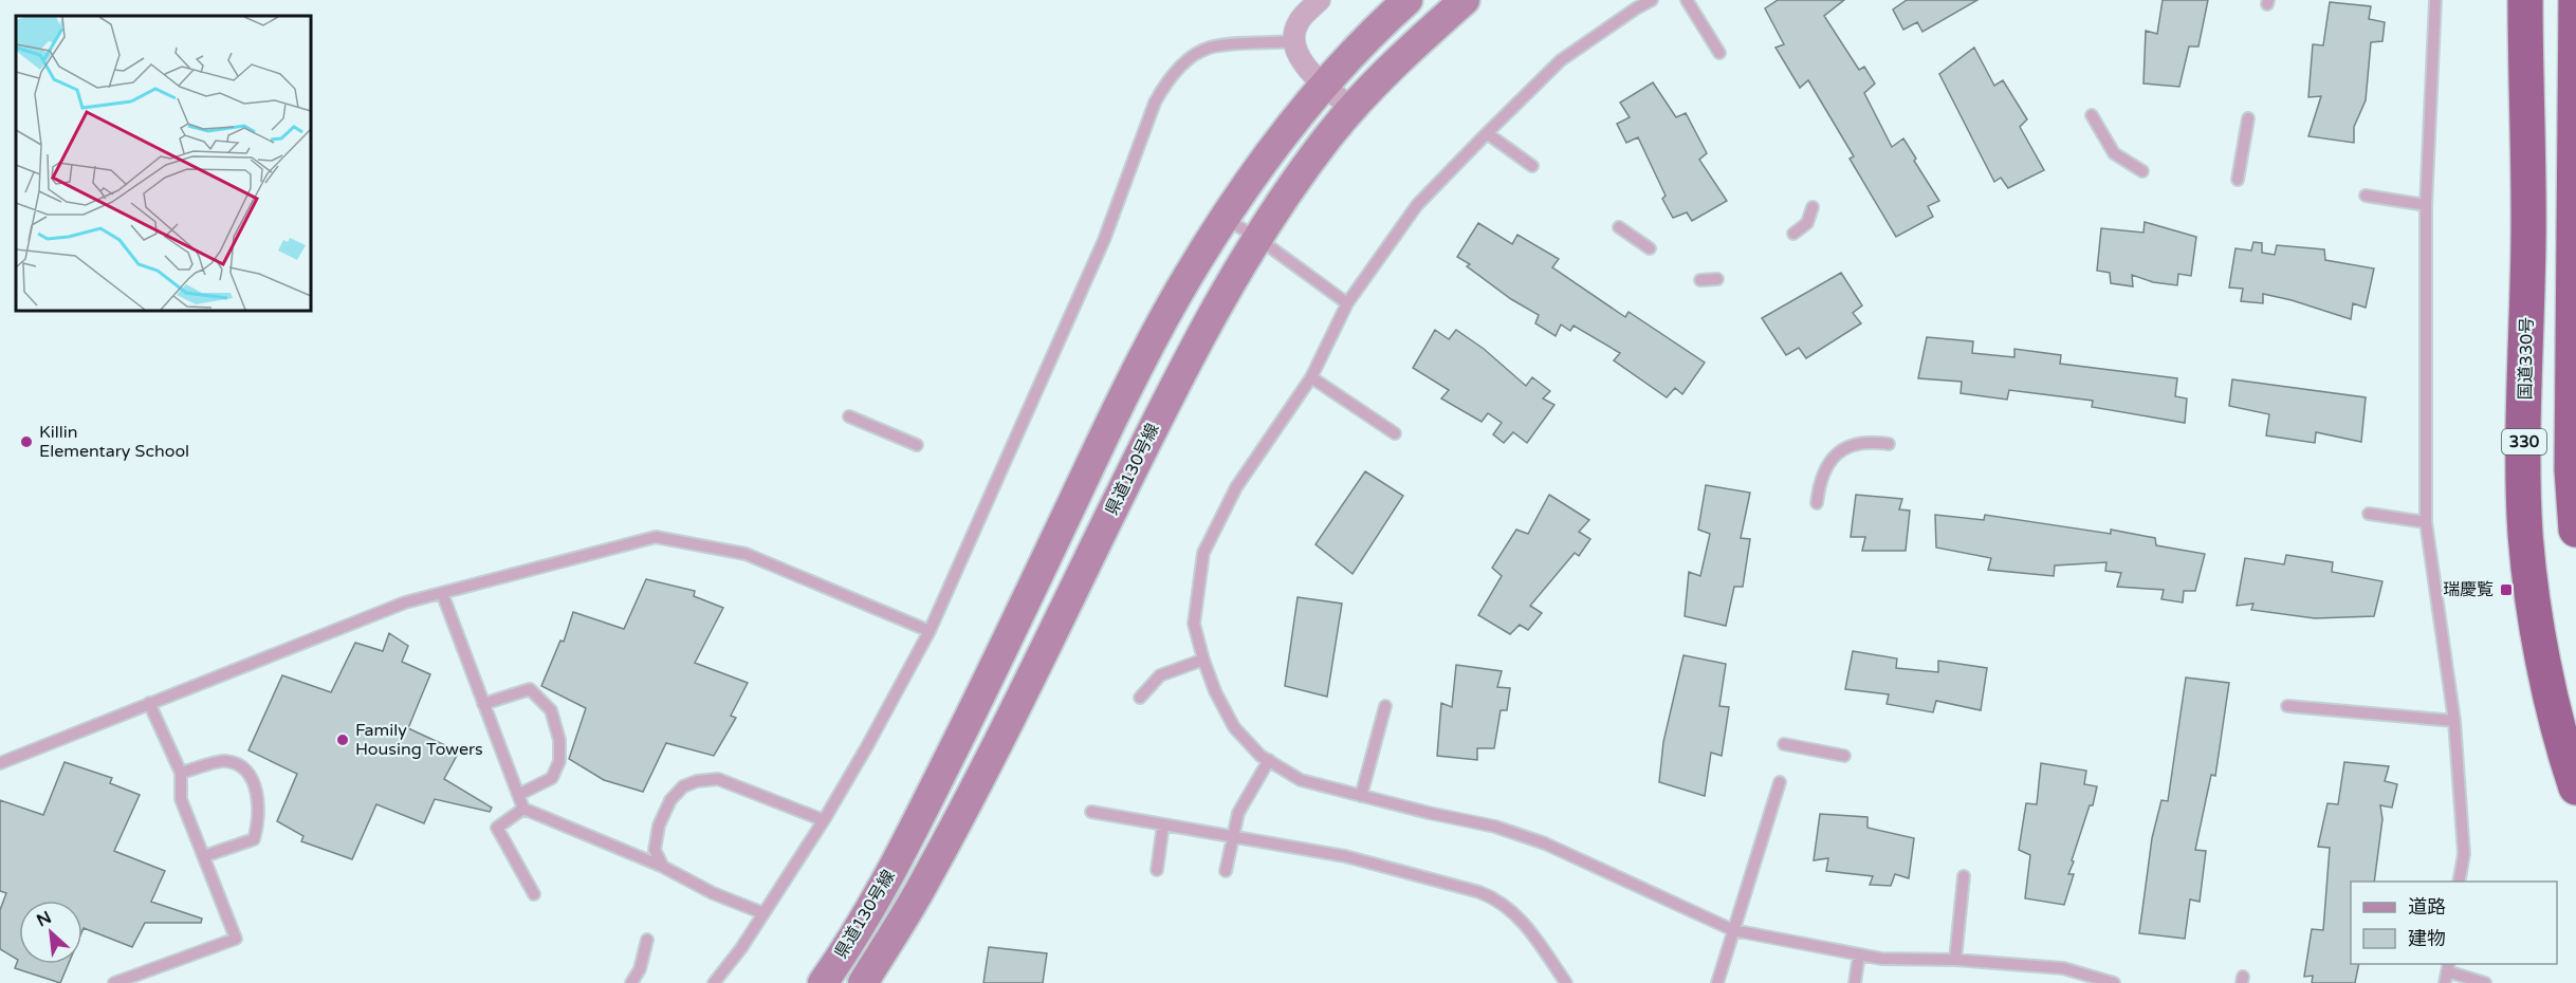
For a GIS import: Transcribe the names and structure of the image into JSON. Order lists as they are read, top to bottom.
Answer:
{
  "streets": {
    "highway": ["国道330号", "330"],
    "main road": ["県道130号線"]
  },
  "places": {
    "other": ["Killin Elementary School", "Family Housing Towers"],
    "transit": ["瑞慶覧"]
  },
  "legend": ["道路", "建物"],
  "north": "top left"
}
